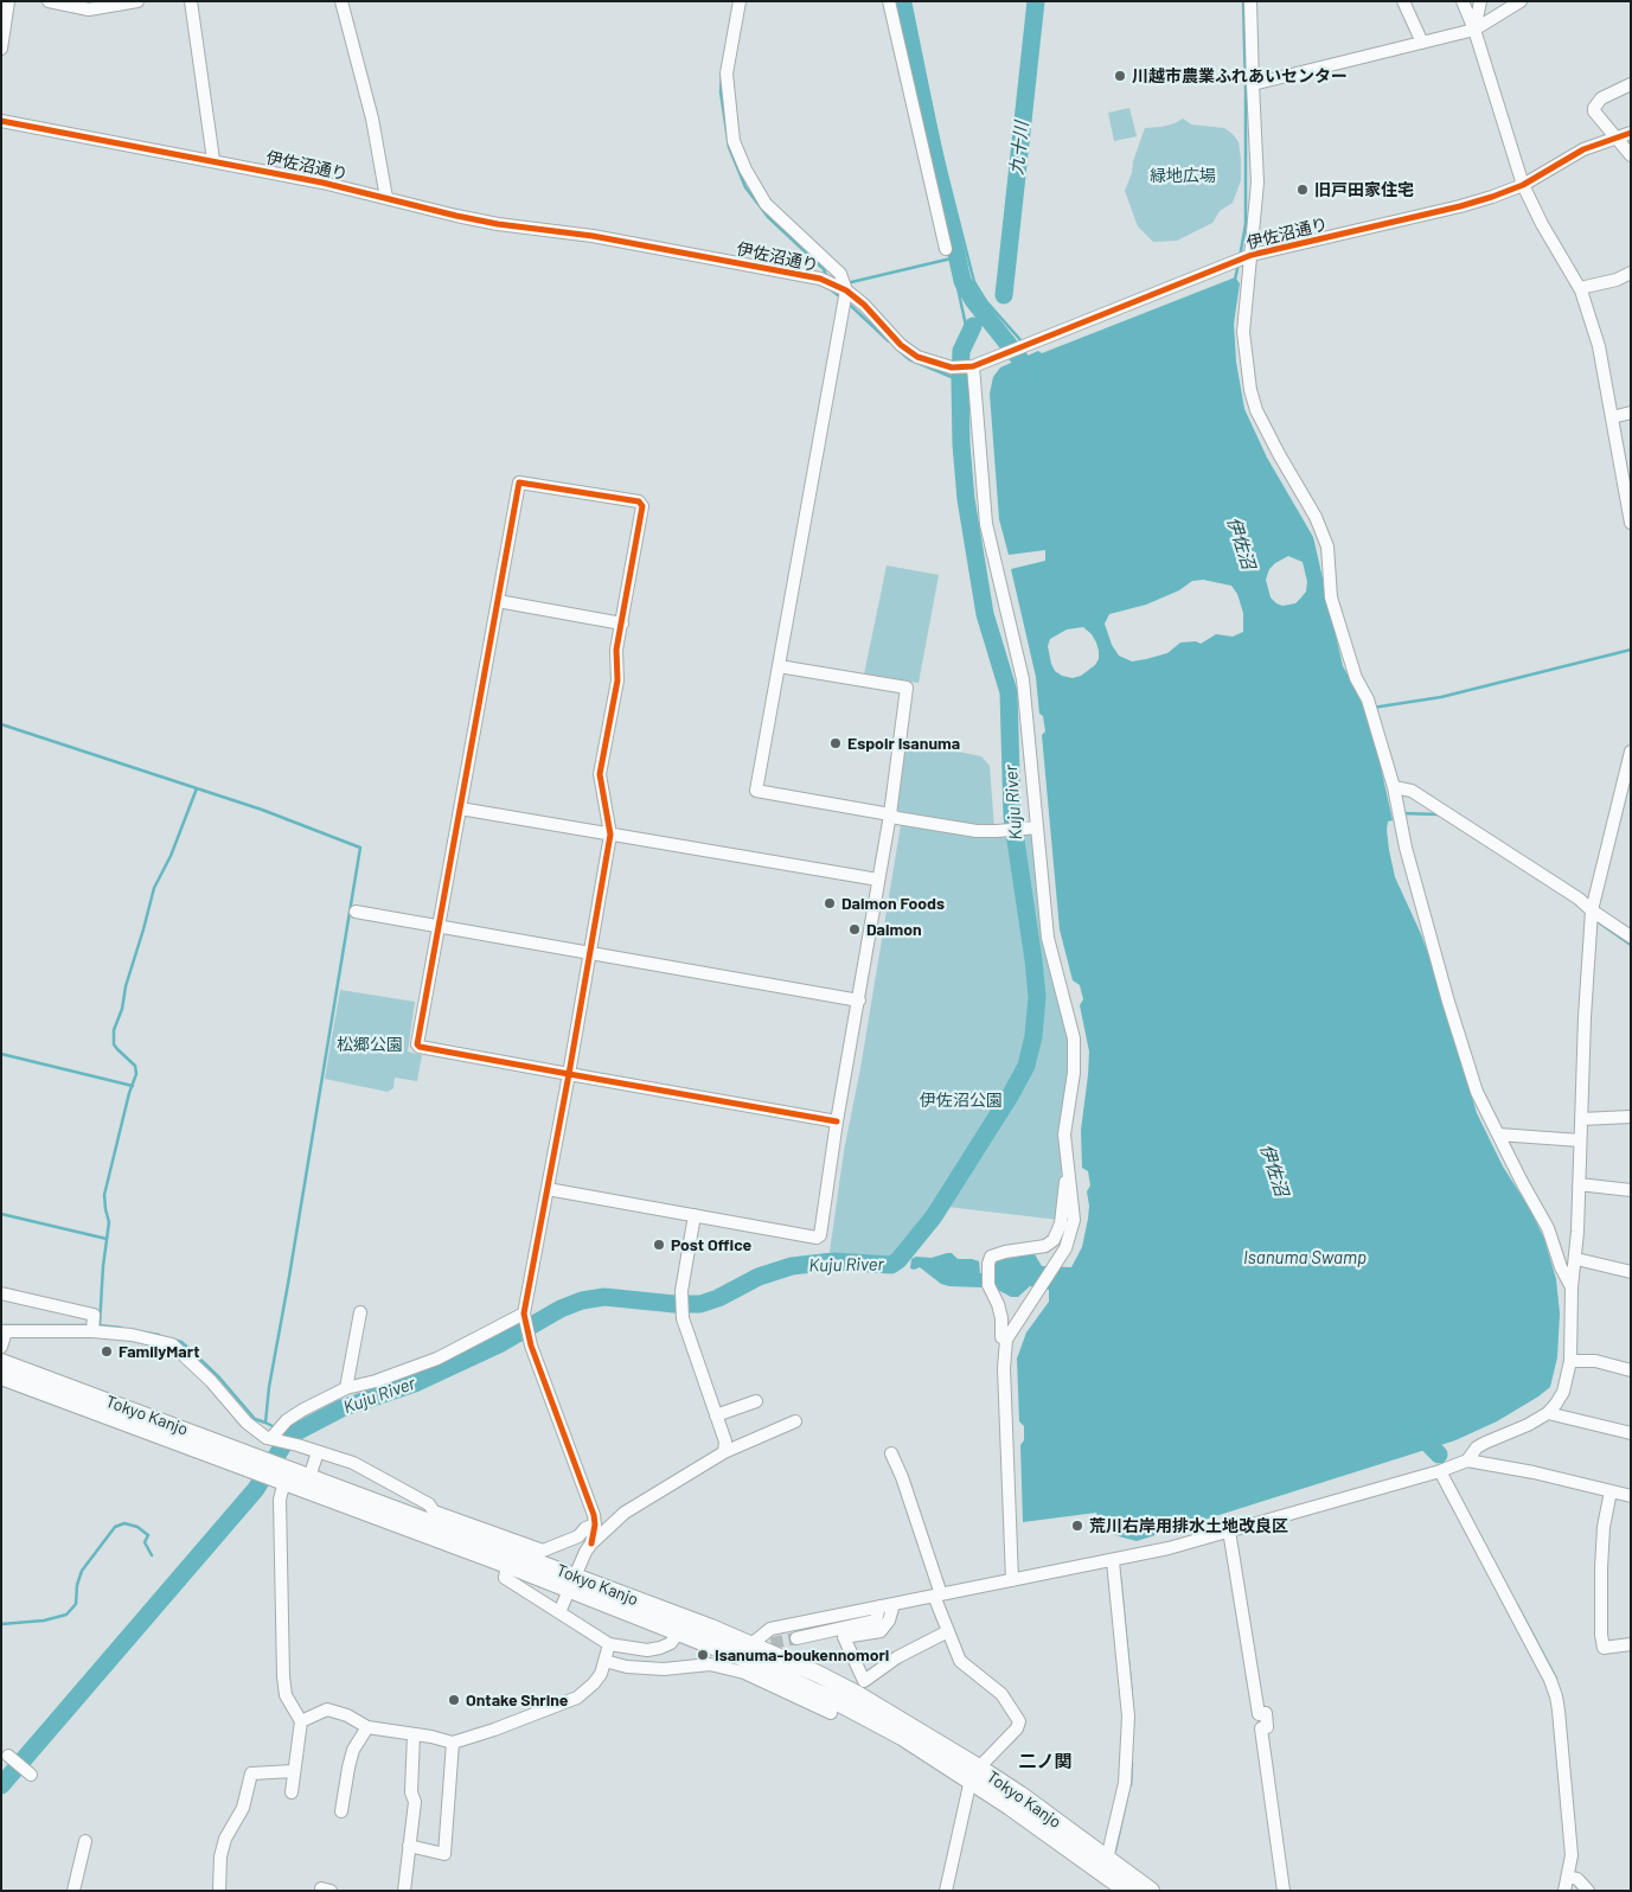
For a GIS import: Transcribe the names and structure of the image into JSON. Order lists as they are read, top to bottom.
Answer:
{
  "streets": {
    "highway": ["Tokyo Kanjo"],
    "street": ["伊佐沼通り"]
  },
  "districts": ["二ノ関"],
  "water": [
    "九十川",
    "伊佐沼",
    "Kuju River",
    "Isanuma Swamp"
  ],
  "parks": ["緑地広場", "松郷公園", "伊佐沼公園"],
  "places": [
    "川越市農業ふれあいセンター",
    "旧戸田家住宅",
    "Espoir Isanuma",
    "Daimon Foods",
    "Daimon",
    "Post Office",
    "FamilyMart",
    "荒川右岸用排水土地改良区",
    "Isanuma-boukennomori",
    "Ontake Shrine"
  ]
}
